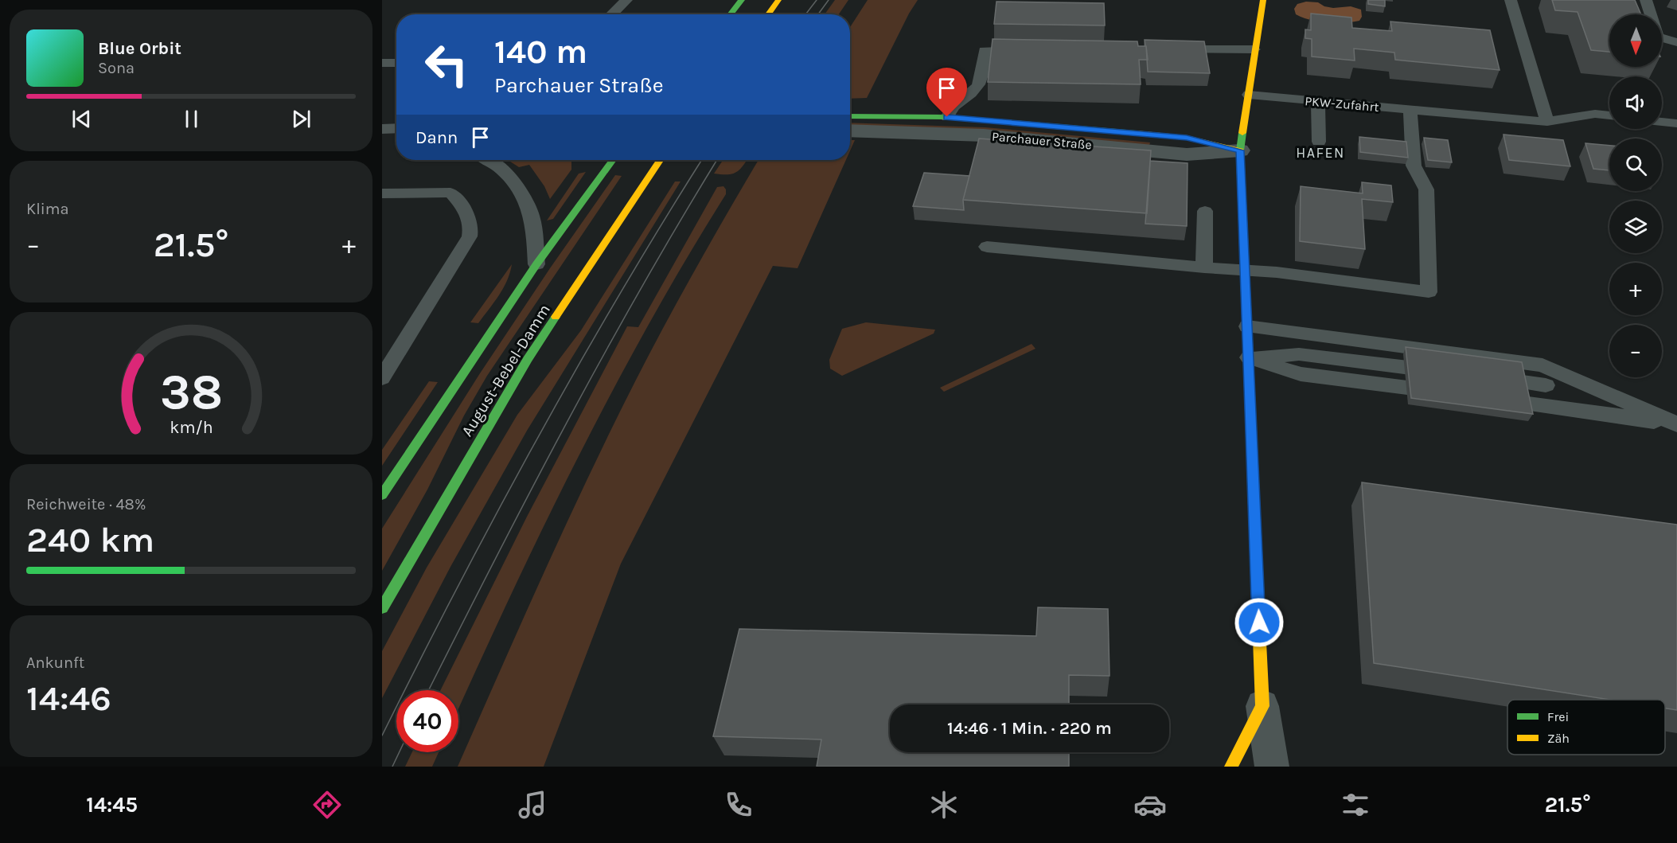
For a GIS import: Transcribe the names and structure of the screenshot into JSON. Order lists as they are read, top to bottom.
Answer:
{
  "streets": {
    "street": ["Parchauer Straße", "August-Bebel-Damm"],
    "lane": ["PKW-Zufahrt"]
  },
  "districts": ["HAFEN"],
  "legend": ["Frei", "Zäh"],
  "north": "bottom",
  "page": {
    "map_buttons": ["+", "−"],
    "turn": ["140 m", "Parchauer Straße"],
    "song": ["Blue Orbit", "Sona"],
    "then": "Dann",
    "tile": [
      "Klima",
      ["Reichweite · 48%", "240 km"],
      ["Ankunft", "14:46"]
    ],
    "heat": ["−", "21.5°", "+"],
    "limit": "40",
    "trip": "14:46 · 1 Min. · 220 m",
    "tabs": ["14:45", "21.5°"],
    "gauge": ["38", "km/h"]
  }
}
